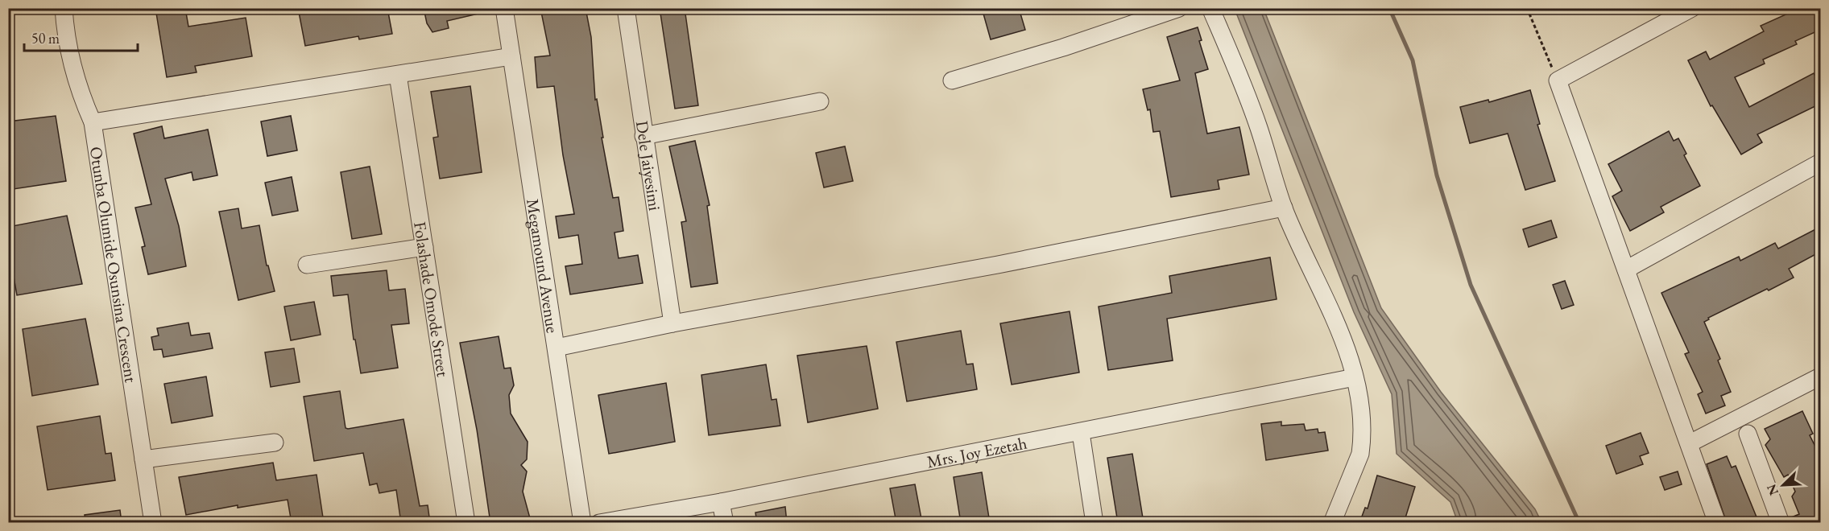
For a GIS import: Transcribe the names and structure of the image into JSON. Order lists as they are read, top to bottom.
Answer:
{
  "streets": {
    "street": [
      "Dele Jaiyesimi",
      "Otunba Olumide Osunsina Crescent",
      "Megamound Avenue",
      "Folashade Omode Street",
      "Mrs. Joy Ezetah"
    ]
  },
  "scale_bar": "50 m",
  "north": "bottom left"
}
